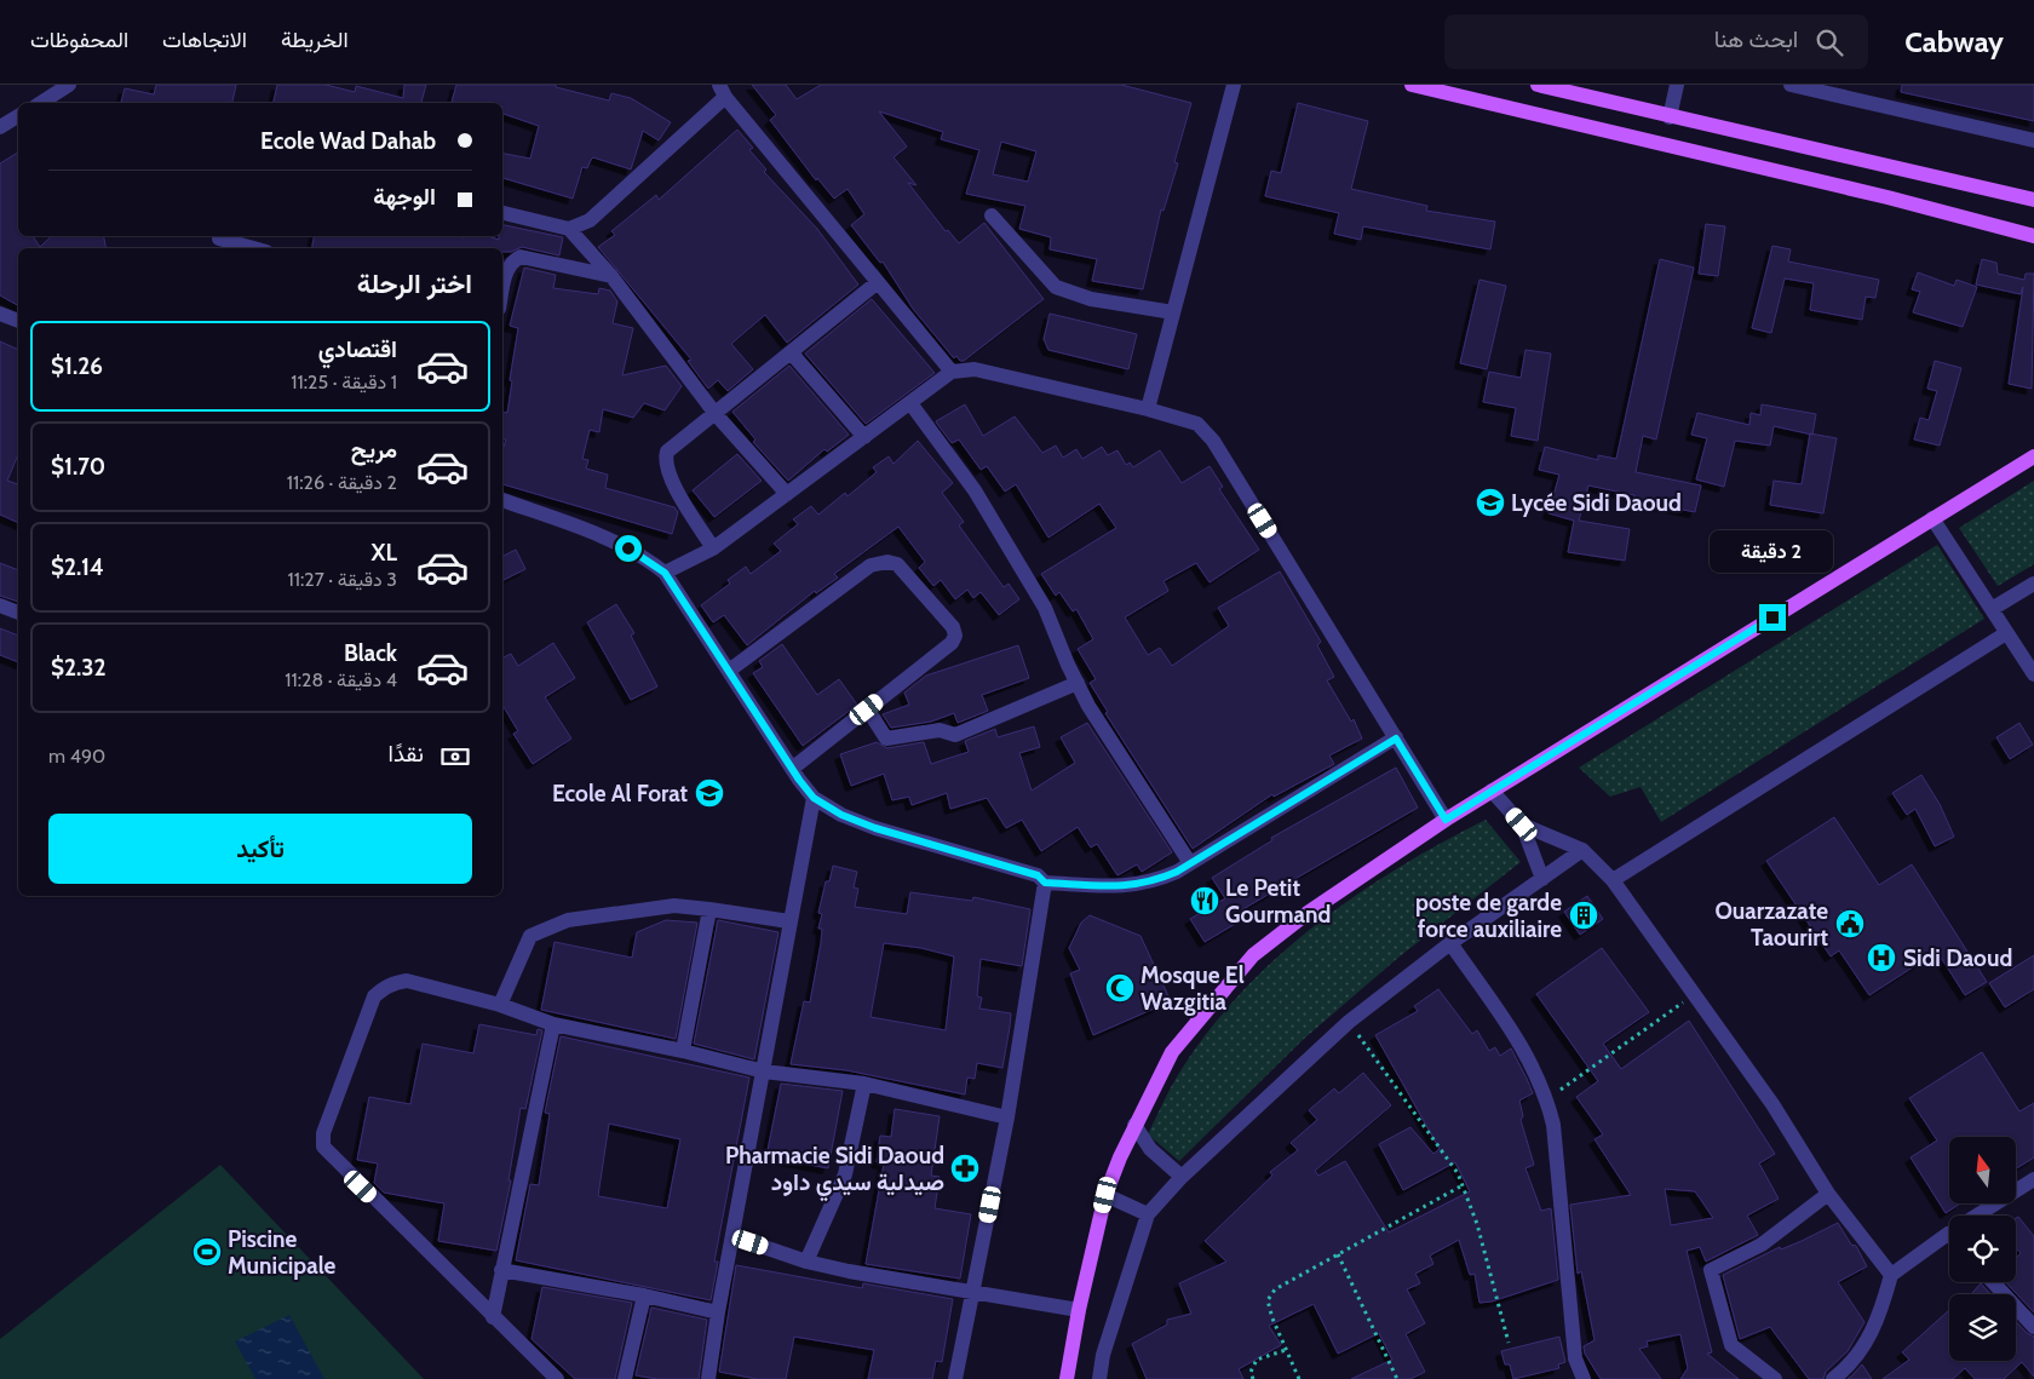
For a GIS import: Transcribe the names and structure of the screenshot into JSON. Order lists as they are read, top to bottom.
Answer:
{
  "places": {
    "school or university": ["Lycée Sidi Daoud", "Ecole Al Forat"],
    "restaurant": ["Le Petit Gourmand"],
    "building": ["poste de garde force auxiliaire"],
    "public building": ["Ouarzazate Taourirt"],
    "hospital": ["Sidi Daoud"],
    "mosque": ["Mosque El Wazgitia"],
    "pharmacy": ["Pharmacie Sidi Daoud صيدلية سيدي داود"],
    "sports": ["Piscine Municipale"]
  },
  "north": "top",
  "page": {
    "header": "Cabway",
    "search": "ابحث هنا",
    "nav": ["الخريطة", "الاتجاهات", "المحفوظات"],
    "banner": ["Ecole Wad Dahab", "الوجهة"],
    "heading": "اختر الرحلة",
    "list": [
      {
        "name": "اقتصادي",
        "note": "1 دقيقة · 11:25",
        "value": "$1.26"
      },
      {
        "name": "مريح",
        "note": "2 دقيقة · 11:26",
        "value": "$1.70"
      },
      {
        "name": "XL",
        "note": "3 دقيقة · 11:27",
        "value": "$2.14"
      },
      {
        "name": "Black",
        "note": "4 دقيقة · 11:28",
        "value": "$2.32"
      }
    ],
    "bubble": "2 دقيقة",
    "pay": ["نقدًا", "490 m"],
    "buttons": "تأكيد"
  }
}
